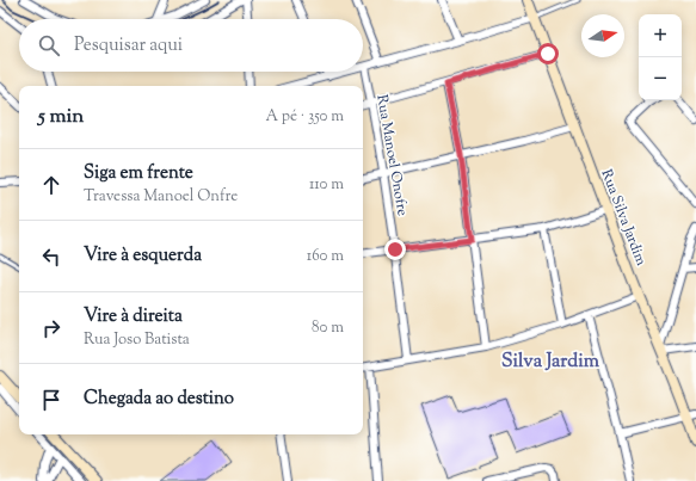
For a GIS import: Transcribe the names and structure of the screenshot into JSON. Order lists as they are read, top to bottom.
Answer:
{
  "streets": {
    "street": ["Rua Manoel Onofre", "Rua Silva Jardim"]
  },
  "districts": ["Silva Jardim"],
  "north": "right",
  "page": {
    "map_buttons": ["+", "−"],
    "search": "Pesquisar aqui",
    "heading": ["5 min", "A pé · 350 m"],
    "list": [
      ["Siga em frente", "Travessa Manoel Onfre", "110 m"],
      ["Vire à esquerda", "160 m"],
      ["Vire à direita", "Rua Joso Batista", "80 m"],
      "Chegada ao destino"
    ]
  }
}
